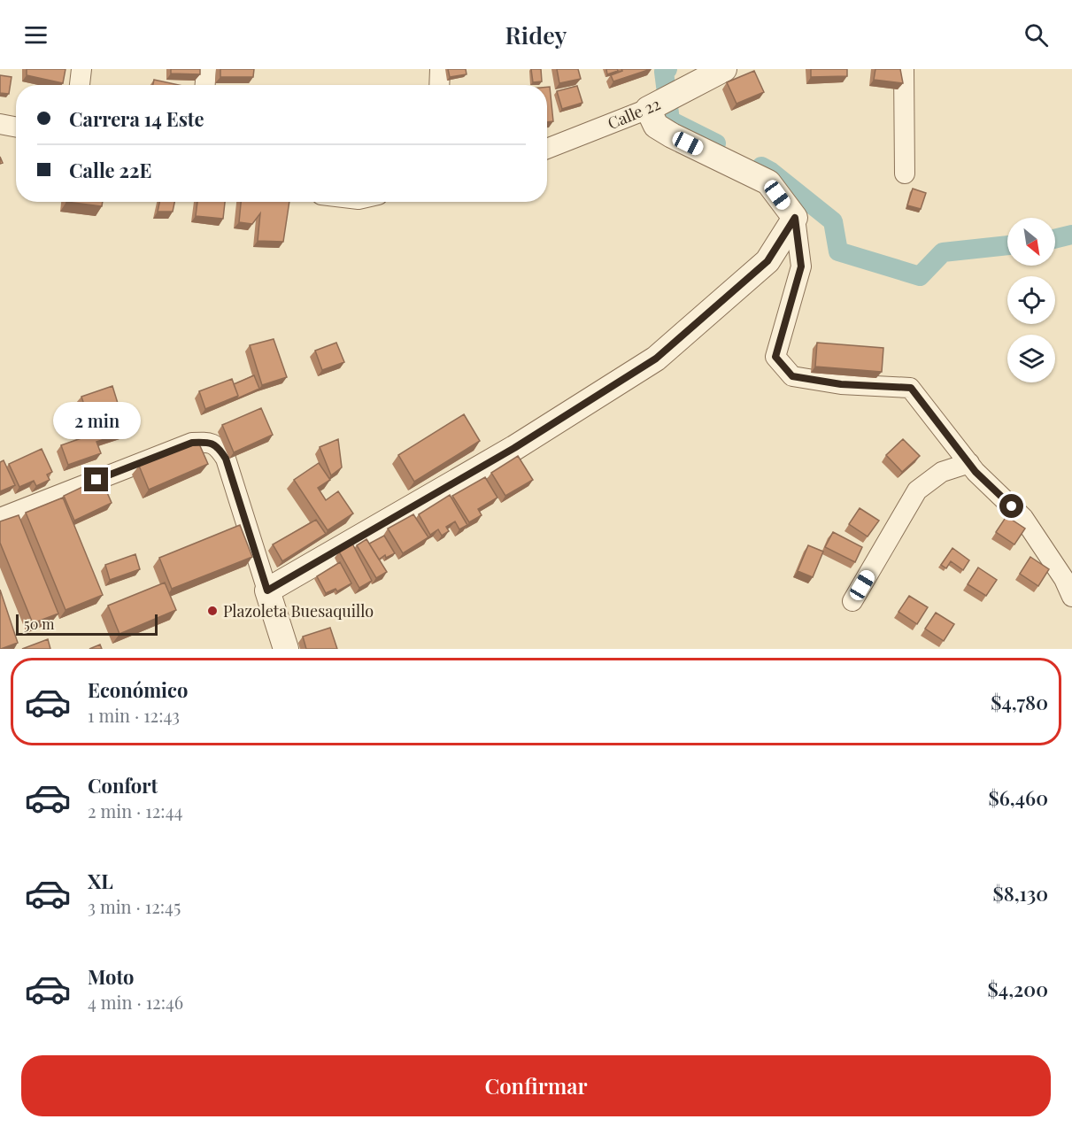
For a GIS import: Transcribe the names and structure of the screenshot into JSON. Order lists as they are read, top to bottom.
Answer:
{
  "streets": {
    "street": ["Calle 22"]
  },
  "places": ["Plazoleta Buesaquillo"],
  "scale_bar": "50 m",
  "north": "bottom right",
  "page": {
    "header": "Ridey",
    "banner": ["Carrera 14 Este", "Calle 22E"],
    "bubble": "2 min",
    "scale": "50 m",
    "list": [
      {
        "name": "Económico",
        "note": "1 min · 12:43",
        "value": "$4,780"
      },
      {
        "name": "Confort",
        "note": "2 min · 12:44",
        "value": "$6,460"
      },
      {
        "name": "XL",
        "note": "3 min · 12:45",
        "value": "$8,130"
      },
      {
        "name": "Moto",
        "note": "4 min · 12:46",
        "value": "$4,200"
      }
    ],
    "buttons": "Confirmar"
  }
}
